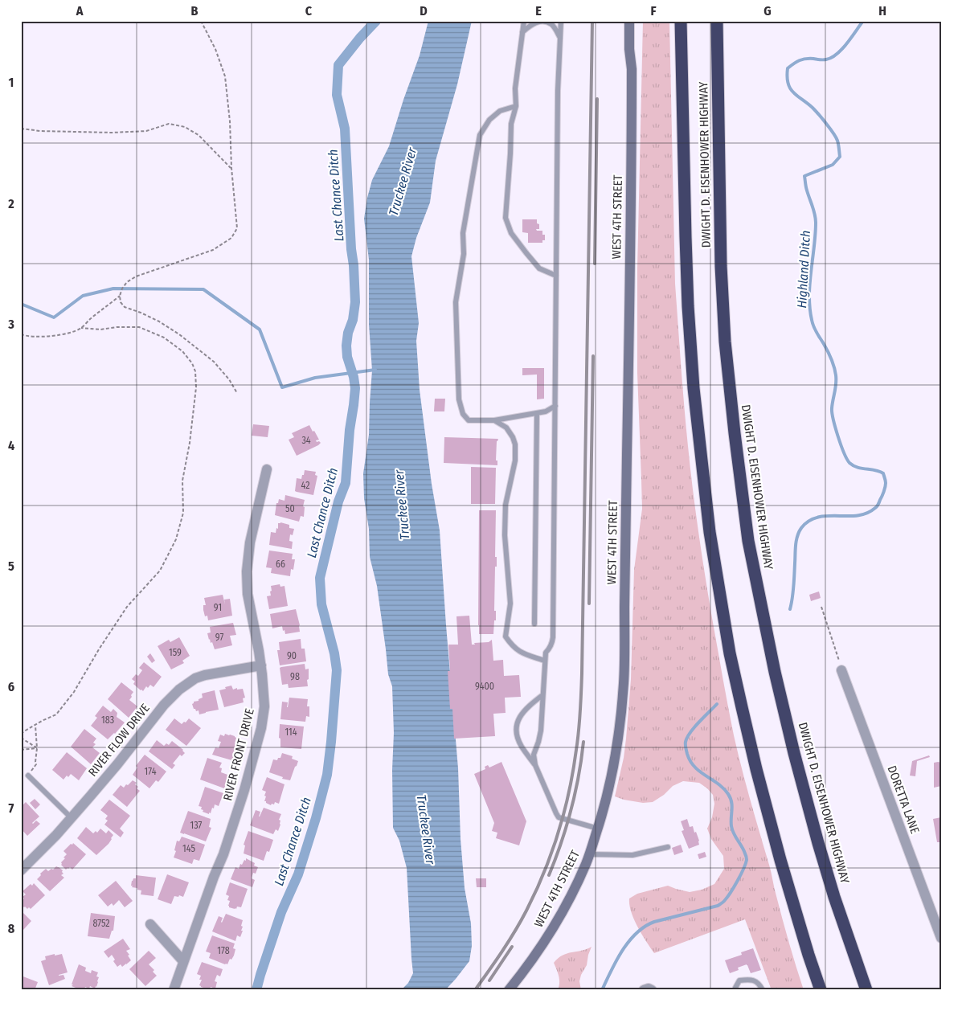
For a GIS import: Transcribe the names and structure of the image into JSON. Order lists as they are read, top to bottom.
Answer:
{
  "streets": {
    "highway": ["DWIGHT D. EISENHOWER HIGHWAY"],
    "main road": ["WEST 4TH STREET"],
    "street": ["RIVER FLOW DRIVE", "RIVER FRONT DRIVE", "DORETTA LANE"]
  },
  "crossings": [
    ["RIVER FLOW DRIVE", "RIVER FRONT DRIVE"]
  ],
  "water": ["Truckee River", "Last Chance Ditch", "Highland Ditch"],
  "house_numbers": [
    "34",
    "42",
    "50",
    "66",
    "91",
    "97",
    "159",
    "90",
    "98",
    "9400",
    "183",
    "114",
    "174",
    "137",
    "145",
    "8752",
    "178"
  ],
  "grid": {
    "columns": [
      "A",
      "B",
      "C",
      "D",
      "E",
      "F",
      "G",
      "H"
    ],
    "rows": [
      "1",
      "2",
      "3",
      "4",
      "5",
      "6",
      "7",
      "8"
    ]
  }
}
